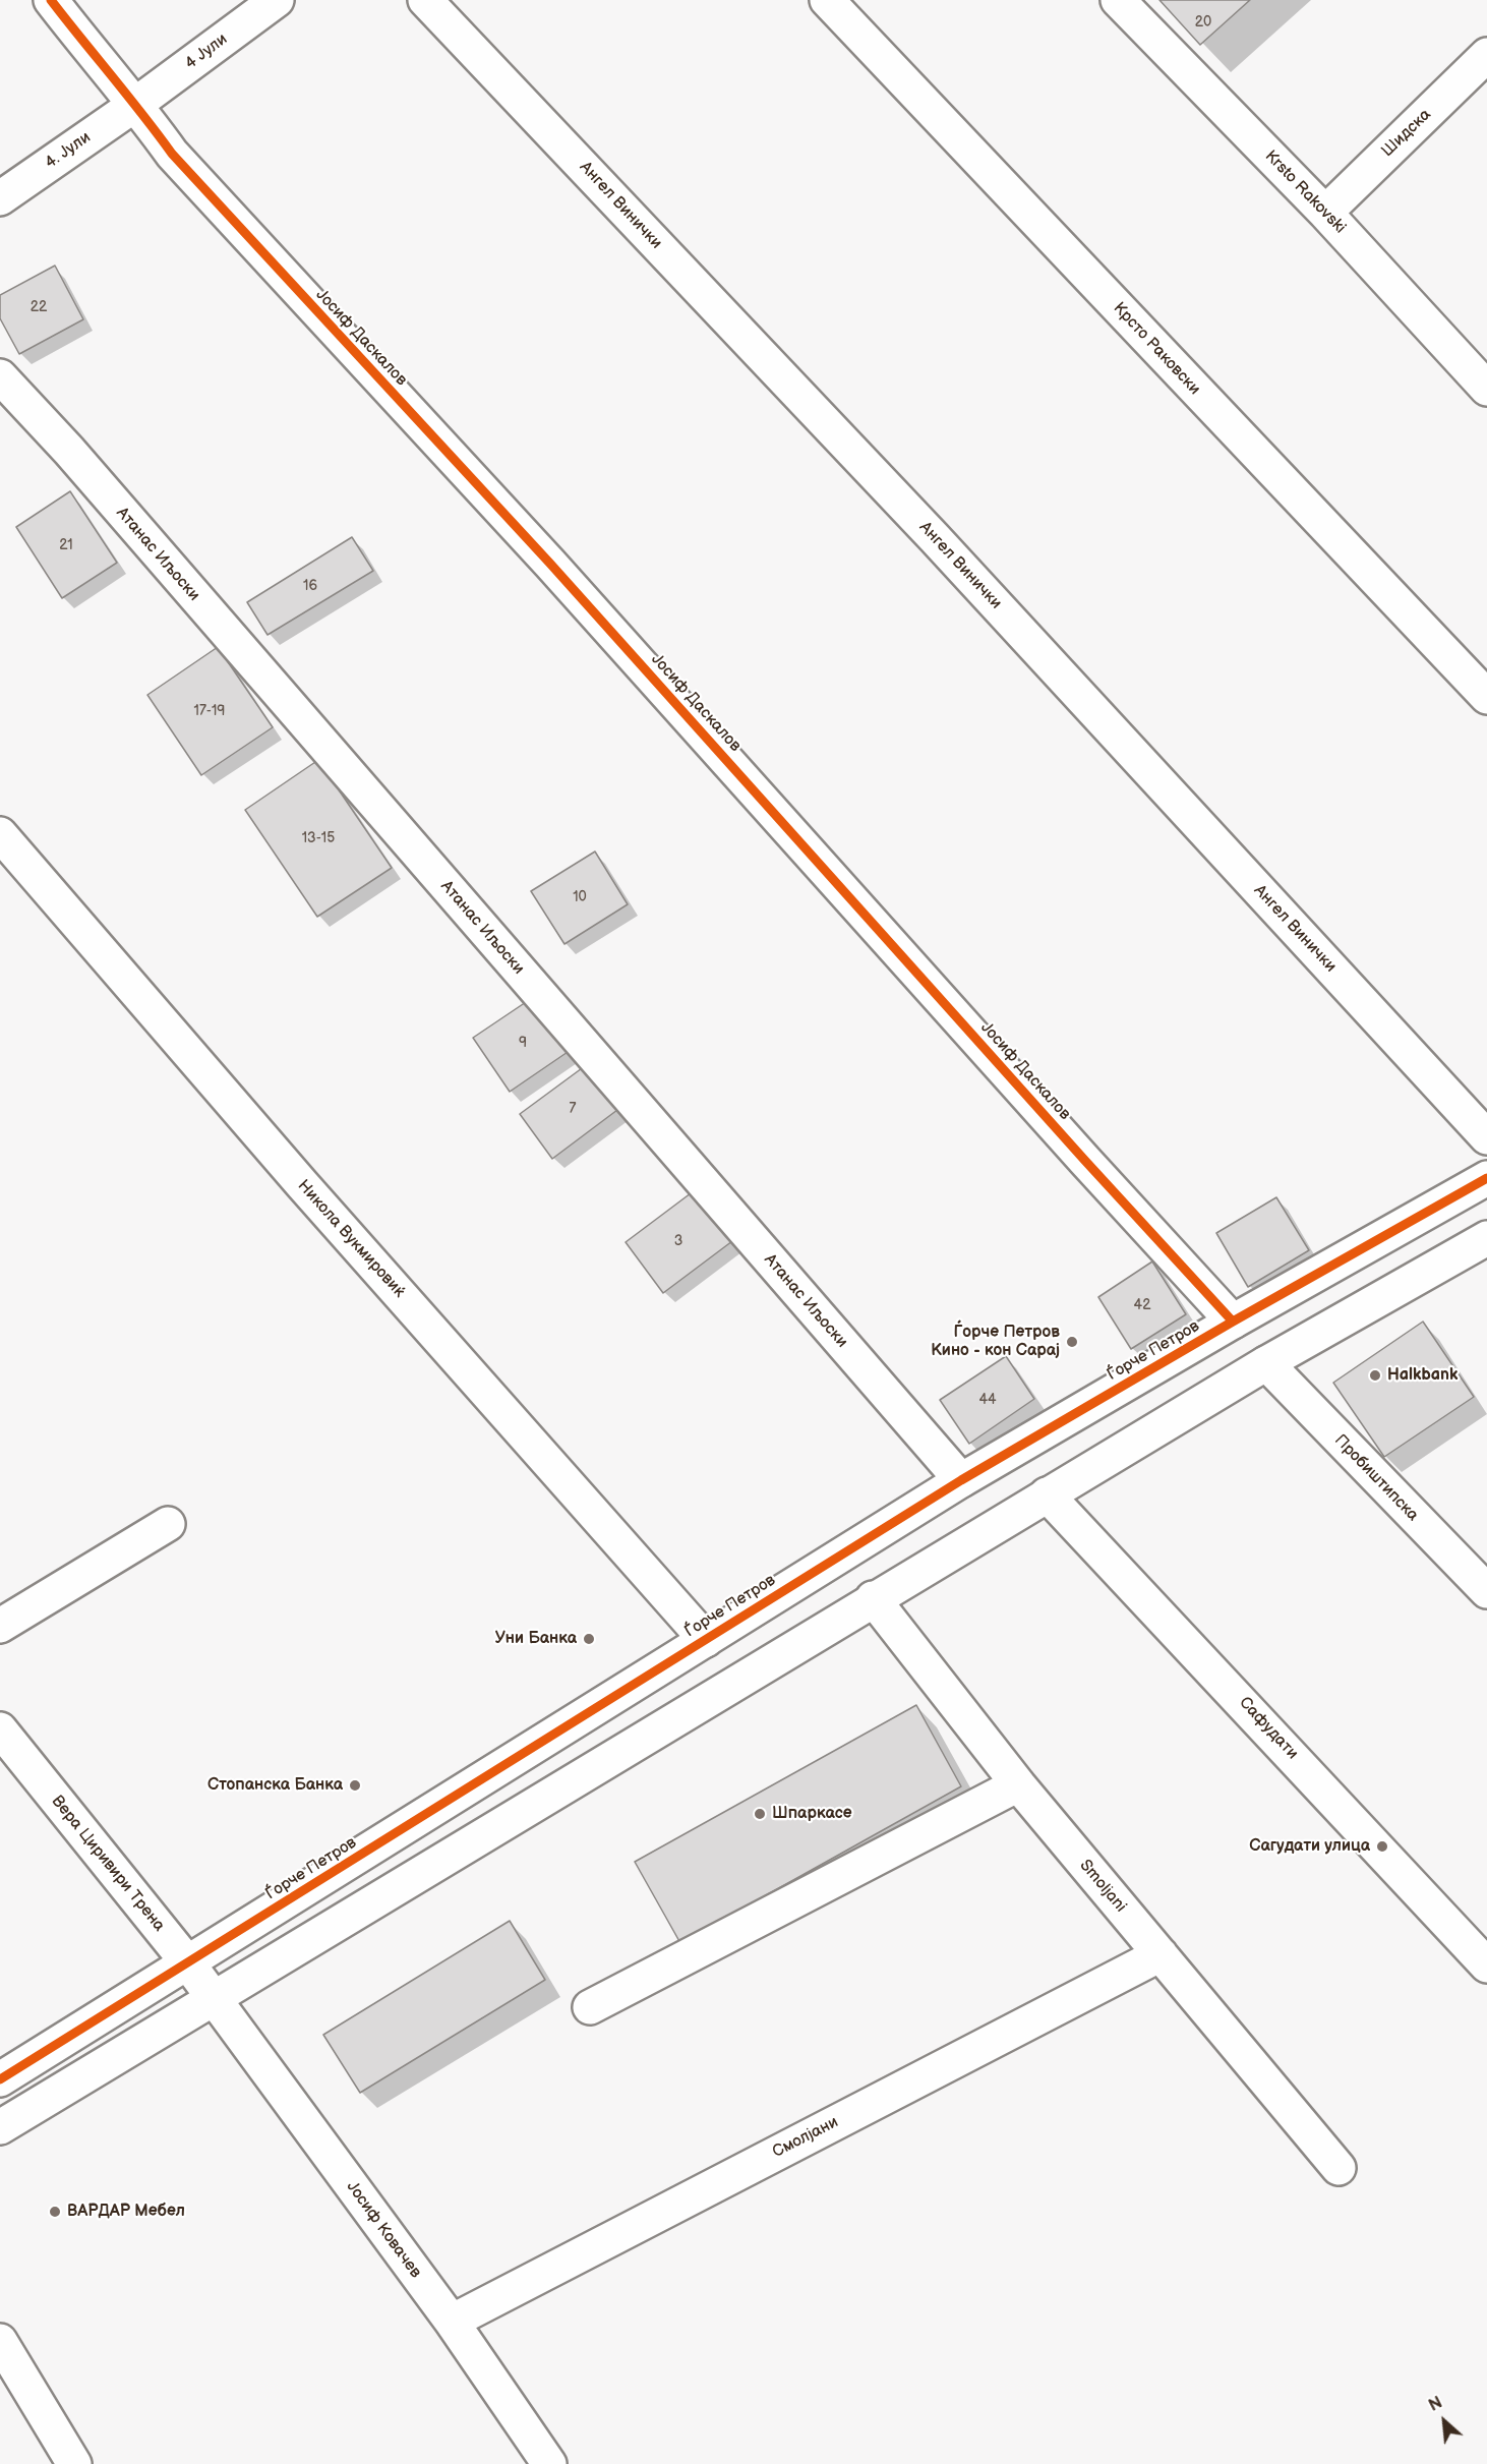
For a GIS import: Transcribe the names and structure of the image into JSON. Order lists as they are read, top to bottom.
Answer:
{
  "streets": {
    "street": [
      "4 Јули",
      "Шидска",
      "4. Јули",
      "Krsto Rakovski",
      "Ангел Винички",
      "Јосиф Даскалов",
      "Крсто Раковски",
      "Aтанас Иљоски",
      "Никола Вукмировиќ",
      "Ѓорче Петров",
      "Пробиштипска",
      "Сафудати",
      "Вера Циривири Трена",
      "Smoljani",
      "Смолјани",
      "Јосиф Ковачев"
    ]
  },
  "crossings": [
    ["4 Јули", "4. Јули"],
    ["4 Јули", "Јосиф Даскалов"],
    ["Шидска", "Krsto Rakovski"],
    ["4. Јули", "Јосиф Даскалов"],
    ["Јосиф Даскалов", "Ѓорче Петров"],
    ["Aтанас Иљоски", "Ѓорче Петров"],
    ["Никола Вукмировиќ", "Ѓорче Петров"],
    ["Ѓорче Петров", "Вера Циривири Трена"],
    ["Вера Циривири Трена", "Јосиф Ковачев"],
    ["Smoljani", "Смолјани"],
    ["Смолјани", "Јосиф Ковачев"]
  ],
  "places": [
    "Ѓорче Петров Кино - кон Сарај",
    "Halkbank",
    "Уни Банка",
    "Стопанска Банка",
    "Шпаркасе",
    "Сагудати улица",
    "ВАРДАР Мебел"
  ],
  "house_numbers": [
    "20",
    "22",
    "21",
    "16",
    "17-19",
    "13-15",
    "10",
    "9",
    "7",
    "3",
    "42",
    "44"
  ],
  "north": "top left"
}
